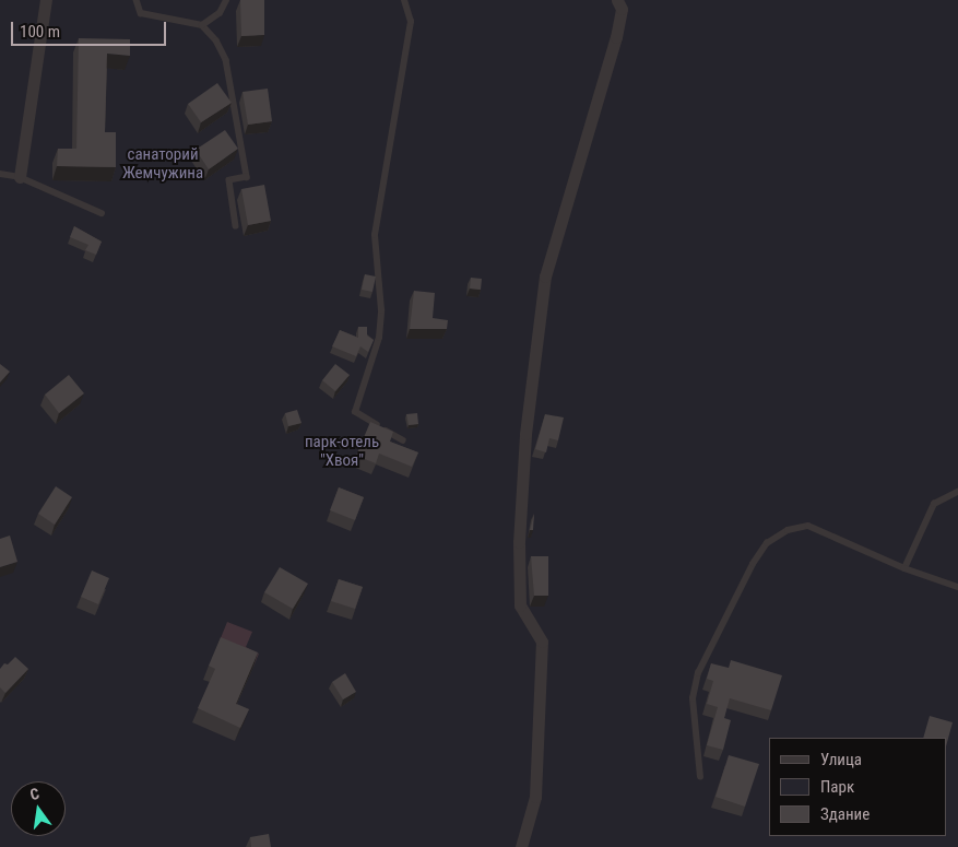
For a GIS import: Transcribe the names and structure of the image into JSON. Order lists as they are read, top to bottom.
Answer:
{
  "parks": ["санаторий Жемчужина", "парк-отель \"Хвоя\""],
  "legend": ["Улица", "Парк", "Здание"],
  "scale_bar": "100 m",
  "north": "top"
}
